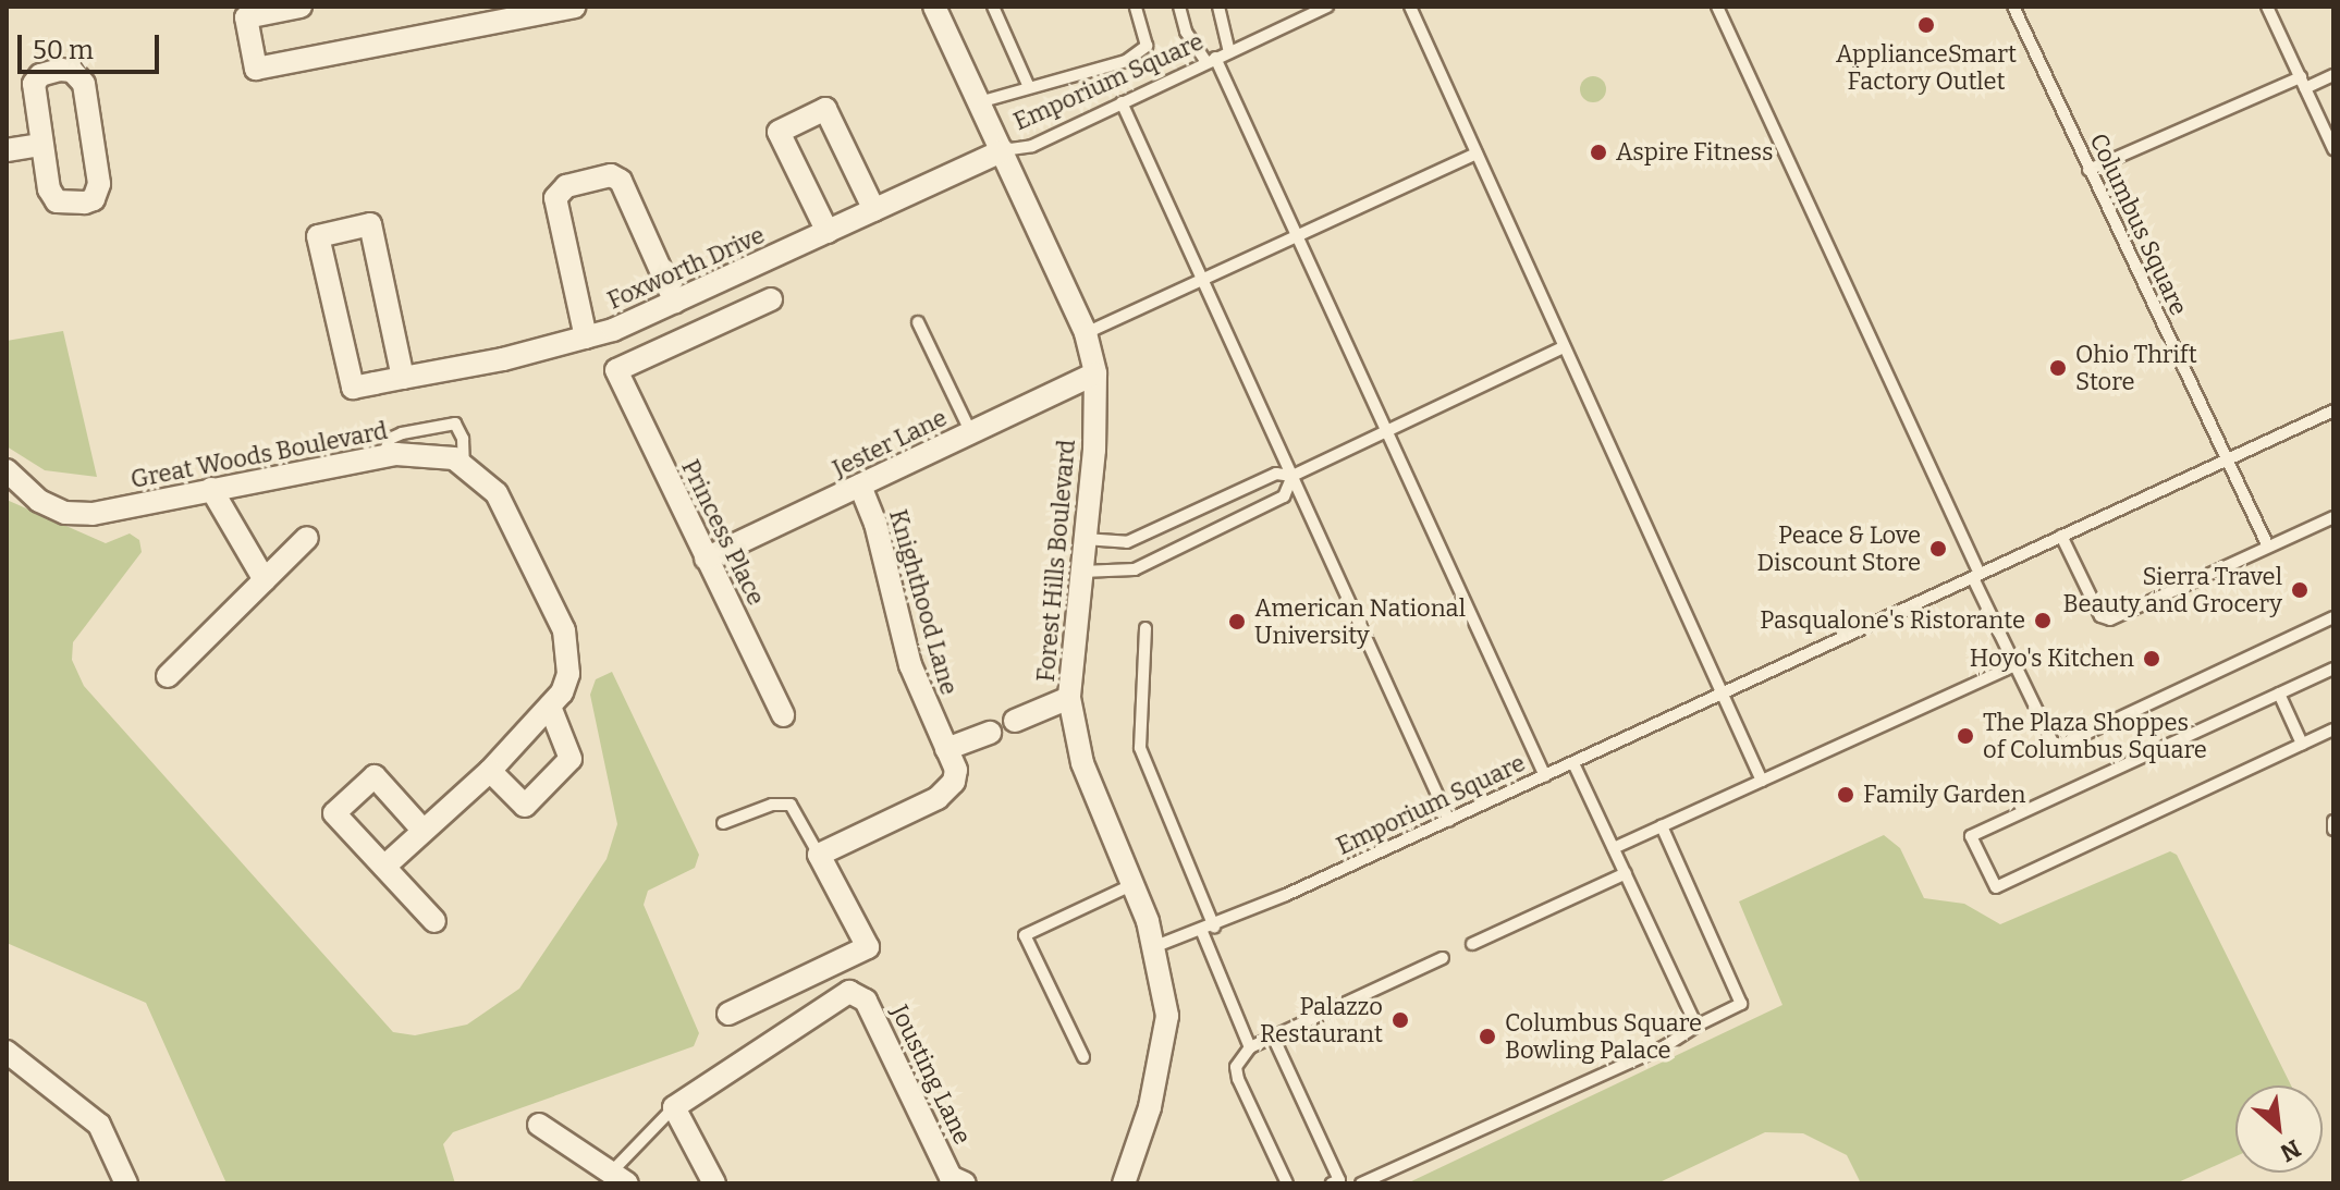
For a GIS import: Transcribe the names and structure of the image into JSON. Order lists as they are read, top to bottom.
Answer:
{
  "streets": {
    "street": [
      "Foxworth Drive",
      "Jester Lane",
      "Great Woods Boulevard",
      "Princess Place",
      "Forest Hills Boulevard",
      "Knighthood Lane",
      "Jousting Lane"
    ],
    "lane": ["Emporium Square", "Columbus Square"]
  },
  "crossings": [
    ["Emporium Square", "Foxworth Drive"],
    ["Emporium Square", "Forest Hills Boulevard"],
    ["Foxworth Drive", "Forest Hills Boulevard"],
    ["Jester Lane", "Princess Place"],
    ["Jester Lane", "Forest Hills Boulevard"],
    ["Jester Lane", "Knighthood Lane"]
  ],
  "places": [
    "ApplianceSmart Factory Outlet",
    "Aspire Fitness",
    "Ohio Thrift Store",
    "Peace & Love Discount Store",
    "Sierra Travel Beauty and Grocery",
    "Pasqualone's Ristorante",
    "American National University",
    "Hoyo's Kitchen",
    "The Plaza Shoppes of Columbus Square",
    "Family Garden",
    "Palazzo Restaurant",
    "Columbus Square Bowling Palace"
  ],
  "scale_bar": "50 m",
  "north": "bottom right"
}
